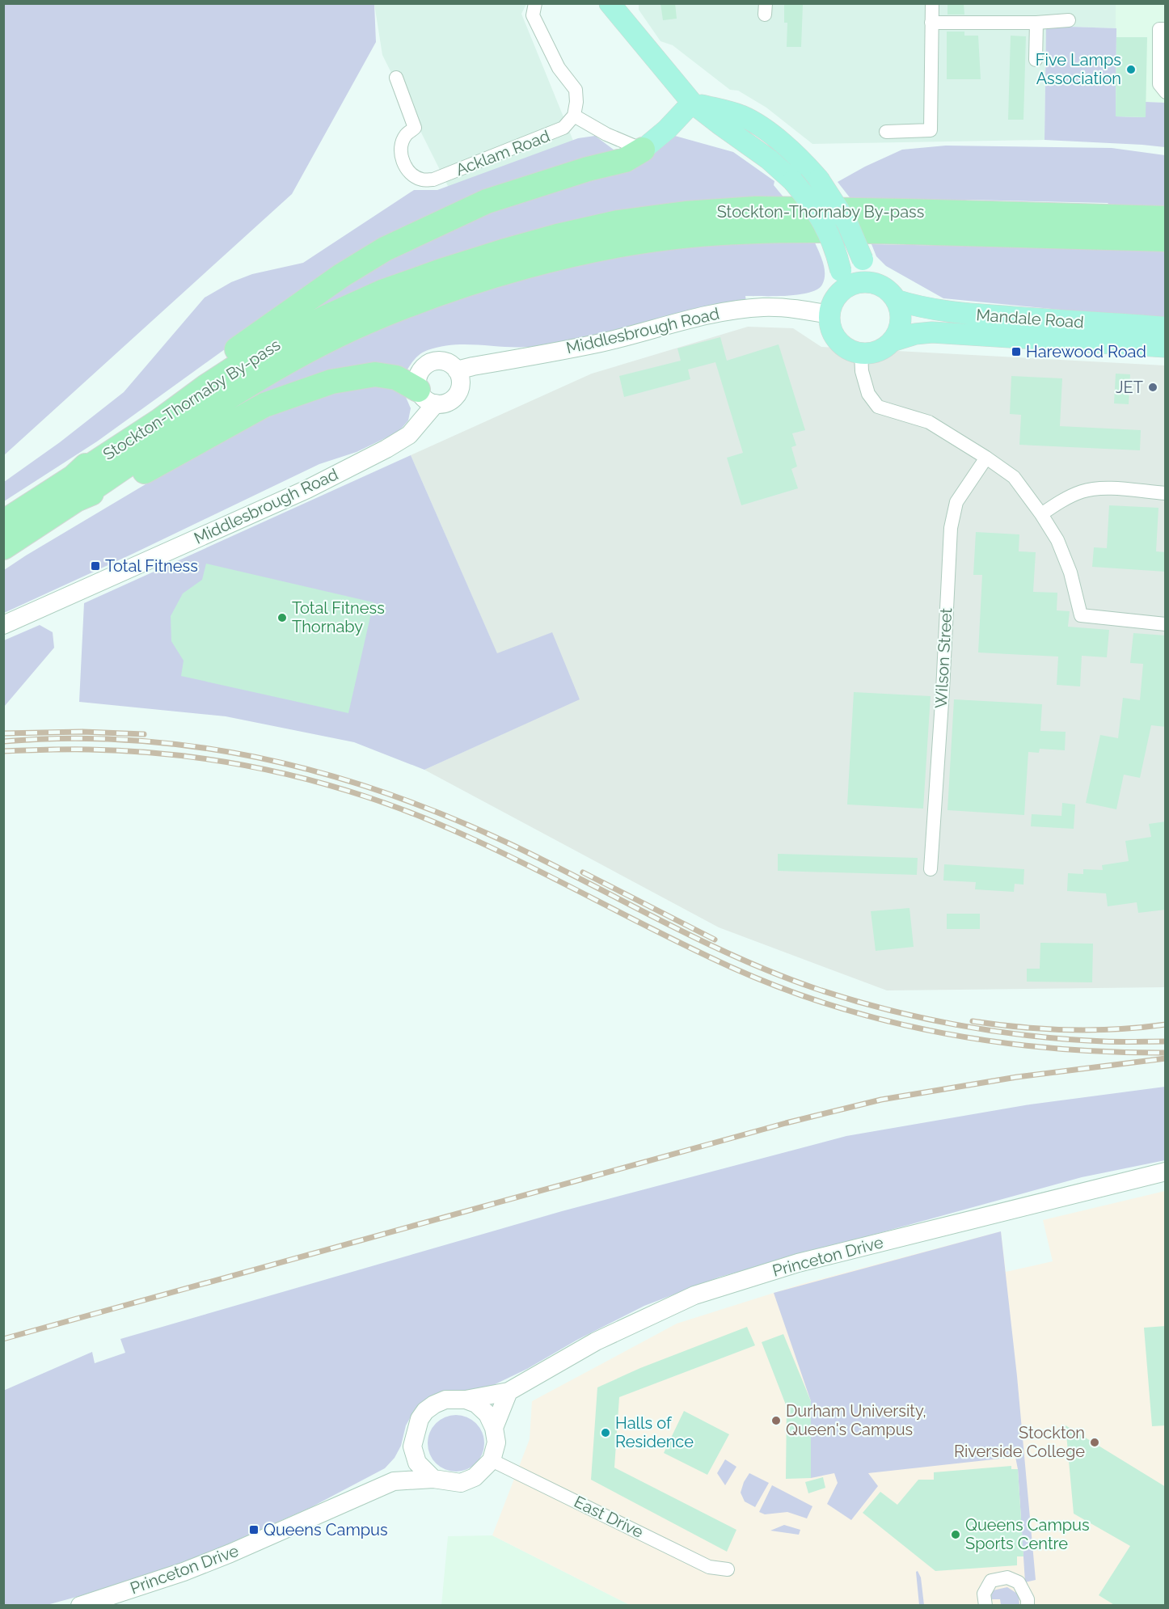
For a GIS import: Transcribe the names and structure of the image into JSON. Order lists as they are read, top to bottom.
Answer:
{
  "streets": {
    "highway": ["Stockton-Thornaby By-pass"],
    "main road": ["Mandale Road"],
    "street": [
      "Acklam Road",
      "Middlesbrough Road",
      "Wilson Street",
      "Princeton Drive",
      "East Drive"
    ]
  },
  "crossings": [
    ["Mandale Road", "Middlesbrough Road"],
    ["Princeton Drive", "East Drive"]
  ],
  "places": {
    "other": [
      "Five Lamps Association",
      "JET",
      "Total Fitness Thornaby",
      "Durham University, Queen's Campus",
      "Halls of Residence",
      "Stockton Riverside College",
      "Queens Campus Sports Centre"
    ],
    "transit": ["Harewood Road", "Total Fitness", "Queens Campus"]
  }
}
